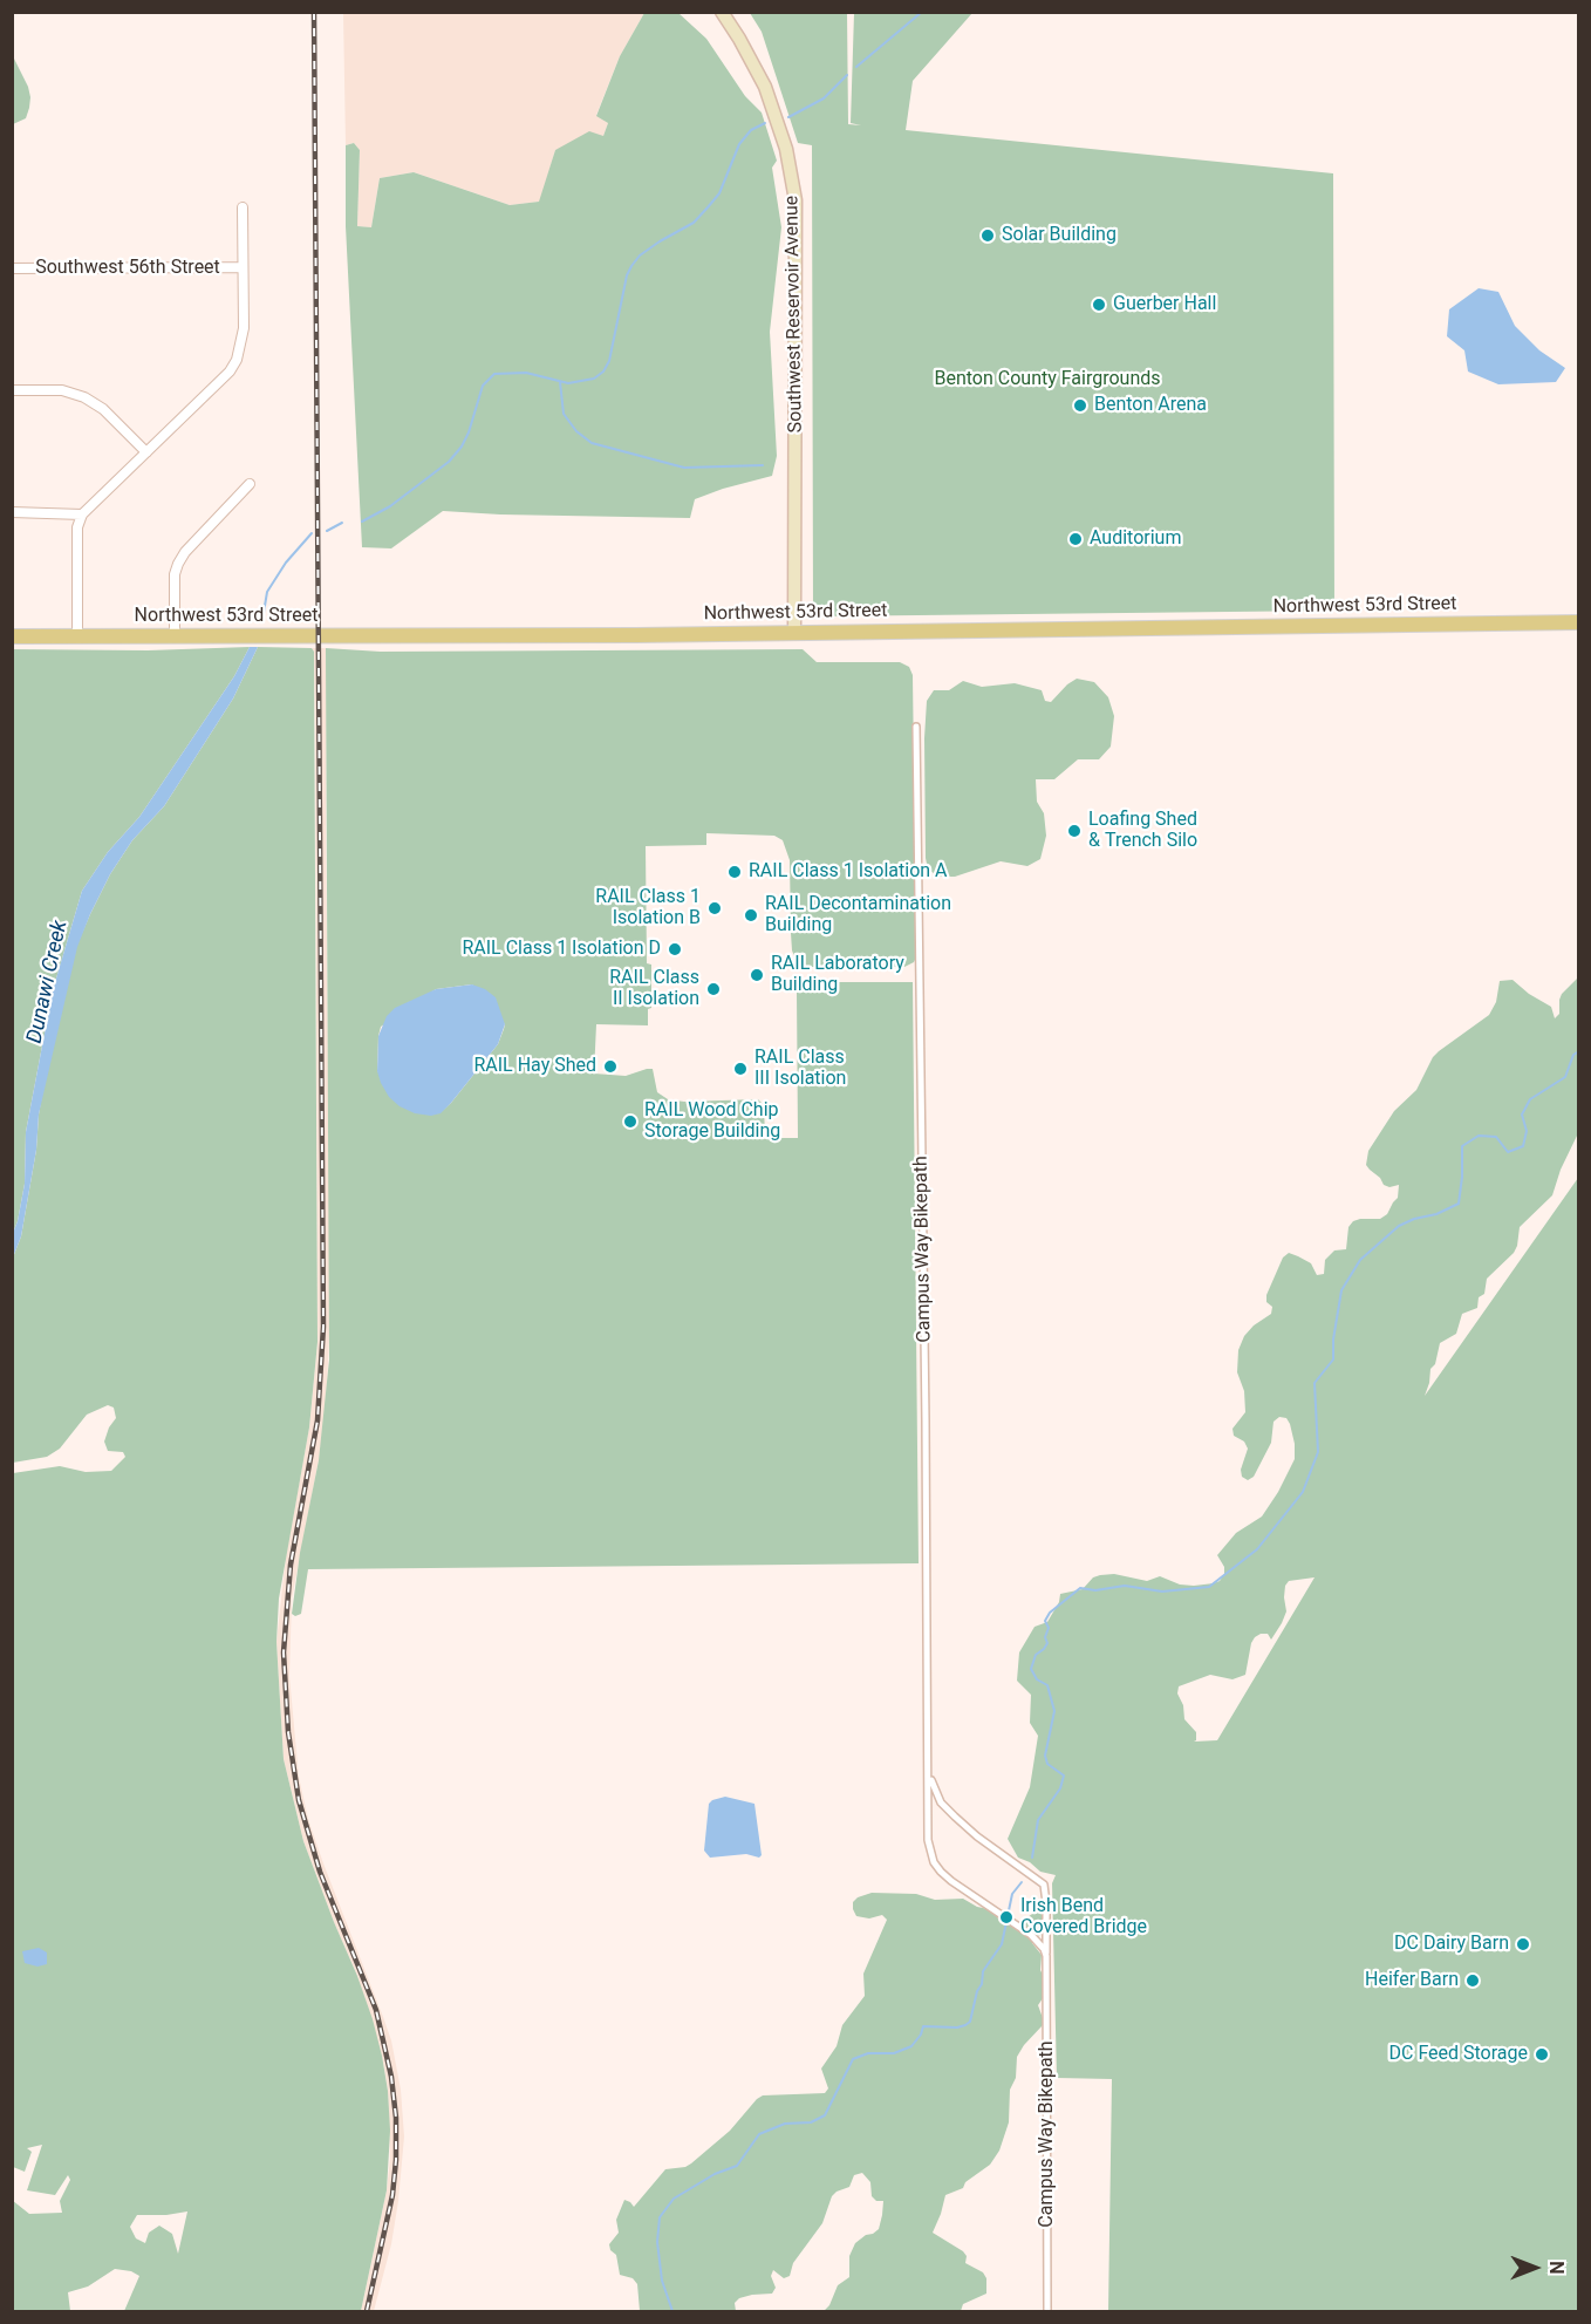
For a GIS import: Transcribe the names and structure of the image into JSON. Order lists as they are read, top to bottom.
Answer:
{
  "streets": {
    "main road": ["Southwest Reservoir Avenue", "Northwest 53rd Street"],
    "street": ["Southwest 56th Street", "Campus Way Bikepath"]
  },
  "crossings": [
    ["Southwest Reservoir Avenue", "Northwest 53rd Street"]
  ],
  "water": ["Dunawi Creek"],
  "parks": ["Benton County Fairgrounds"],
  "places": [
    "Solar Building",
    "Guerber Hall",
    "Benton Arena",
    "Auditorium",
    "Loafing Shed & Trench Silo",
    "RAIL Class 1 Isolation A",
    "RAIL Class 1 Isolation B",
    "RAIL Decontamination Building",
    "RAIL Class 1 Isolation D",
    "RAIL Laboratory Building",
    "RAIL Class II Isolation",
    "RAIL Hay Shed",
    "RAIL Class III Isolation",
    "RAIL Wood Chip Storage Building",
    "Irish Bend Covered Bridge",
    "DC Dairy Barn",
    "Heifer Barn",
    "DC Feed Storage"
  ],
  "north": "right"
}
